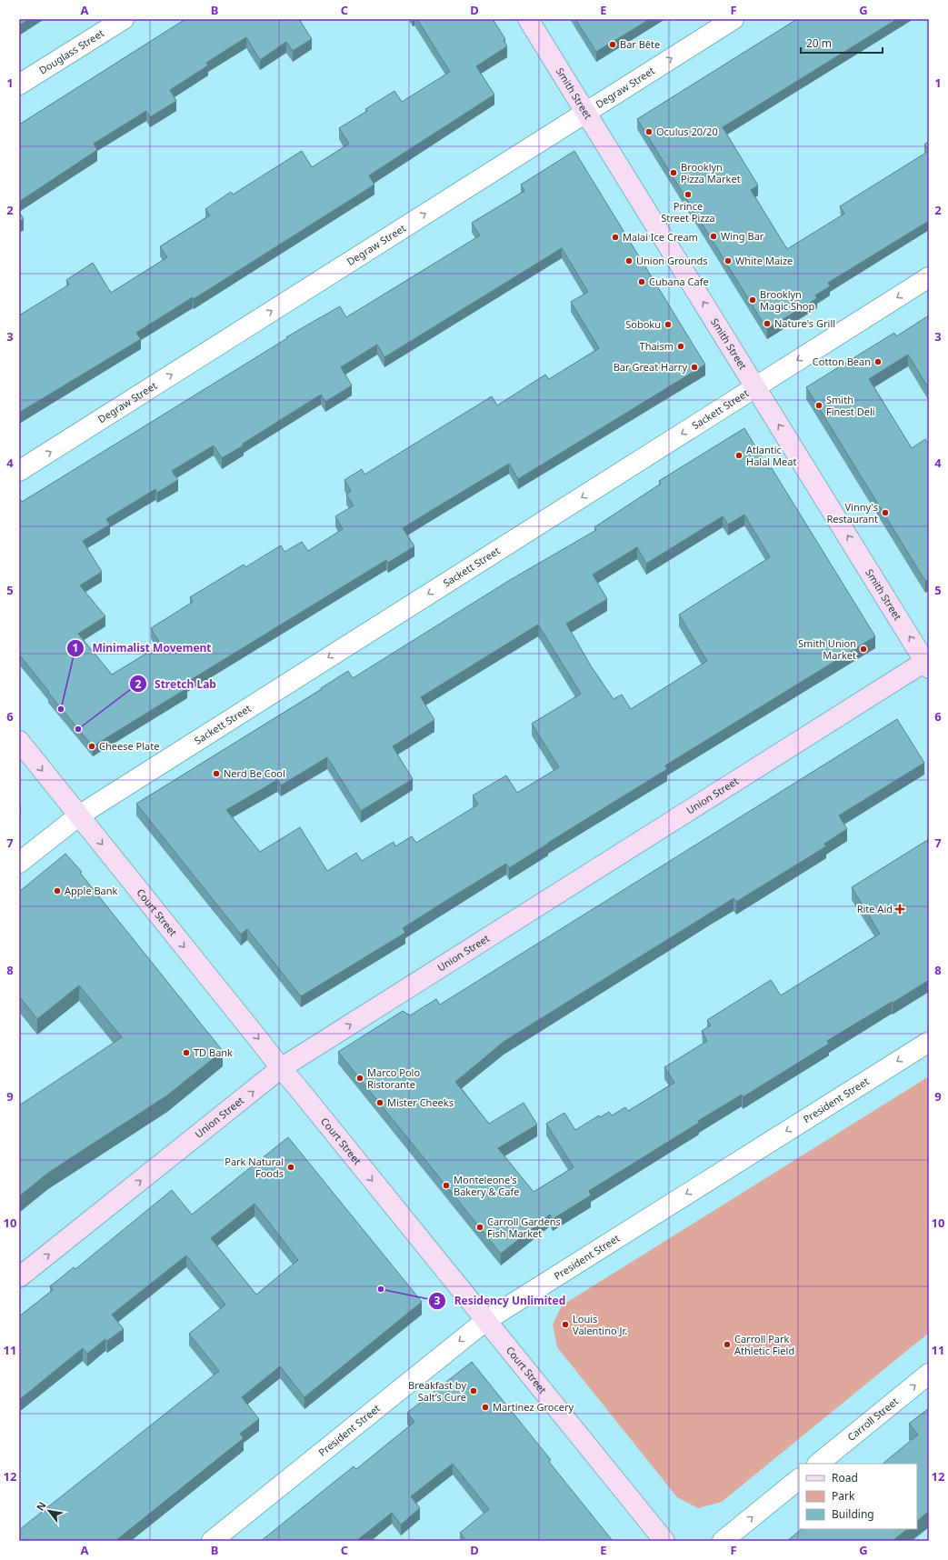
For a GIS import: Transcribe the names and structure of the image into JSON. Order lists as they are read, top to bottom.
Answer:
{
  "streets": {
    "street": [
      "Douglass Street",
      "Degraw Street",
      "Smith Street",
      "Sackett Street",
      "Union Street",
      "Court Street",
      "President Street",
      "Carroll Street"
    ]
  },
  "crossings": [
    ["Degraw Street", "Smith Street"],
    ["Smith Street", "Sackett Street"],
    ["Smith Street", "Union Street"],
    ["Sackett Street", "Court Street"],
    ["Union Street", "Court Street"],
    ["Court Street", "President Street"]
  ],
  "one_way": [
    "Degraw Street",
    "Smith Street",
    "Sackett Street",
    "Union Street",
    "Court Street",
    "President Street",
    "Carroll Street"
  ],
  "places": {
    "other": [
      "Bar Bête",
      "Oculus 20/20",
      "Brooklyn Pizza Market",
      "Prince Street Pizza",
      "Wing Bar",
      "Malai Ice Cream",
      "Union Grounds",
      "White Maize",
      "Cubana Cafe",
      "Brooklyn Magic Shop",
      "Nature's Grill",
      "Soboku",
      "Thaism",
      "Cotton Bean",
      "Bar Great Harry",
      "Smith Finest Deli",
      "Atlantic Halal Meat",
      "Vinny's Restaurant",
      "Smith Union Market",
      "Minimalist Movement",
      "Stretch Lab",
      "Cheese Plate",
      "Nerd Be Cool",
      "Apple Bank",
      "TD Bank",
      "Marco Polo Ristorante",
      "Mister Cheeks",
      "Park Natural Foods",
      "Monteleone's Bakery & Cafe",
      "Carroll Gardens Fish Market",
      "Residency Unlimited",
      "Louis Valentino Jr.",
      "Carroll Park Athletic Field",
      "Breakfast by Salt’s Cure",
      "Martinez Grocery"
    ],
    "health": ["Rite Aid"]
  },
  "legend": ["Road", "Park", "Building"],
  "scale_bar": "20 m",
  "north": "top left",
  "grid": {
    "columns": [
      "A",
      "B",
      "C",
      "D",
      "E",
      "F",
      "G"
    ],
    "rows": [
      "1",
      "2",
      "3",
      "4",
      "5",
      "6",
      "7",
      "8",
      "9",
      "10",
      "11",
      "12"
    ]
  }
}
